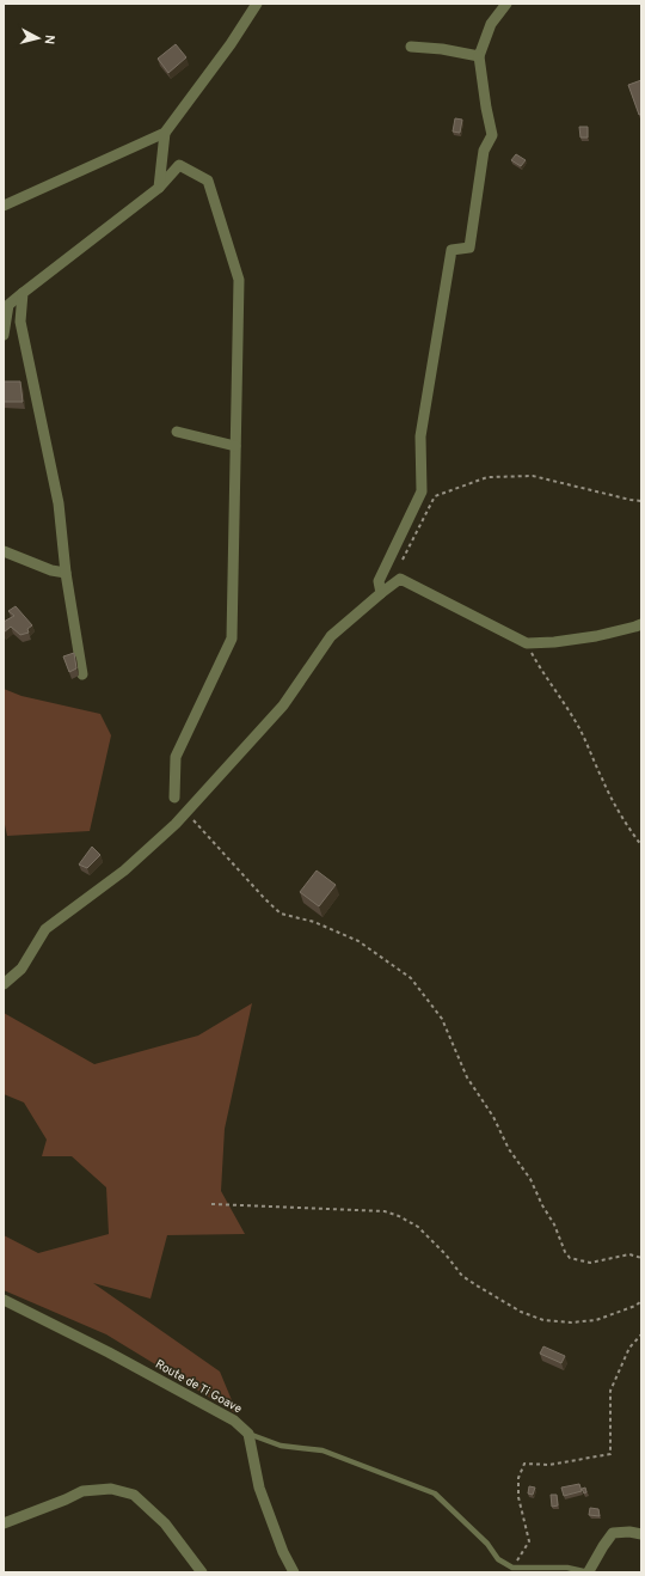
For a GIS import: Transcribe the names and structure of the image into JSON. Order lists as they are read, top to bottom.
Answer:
{
  "streets": {
    "street": ["Route de Ti Goave"]
  },
  "north": "right"
}
